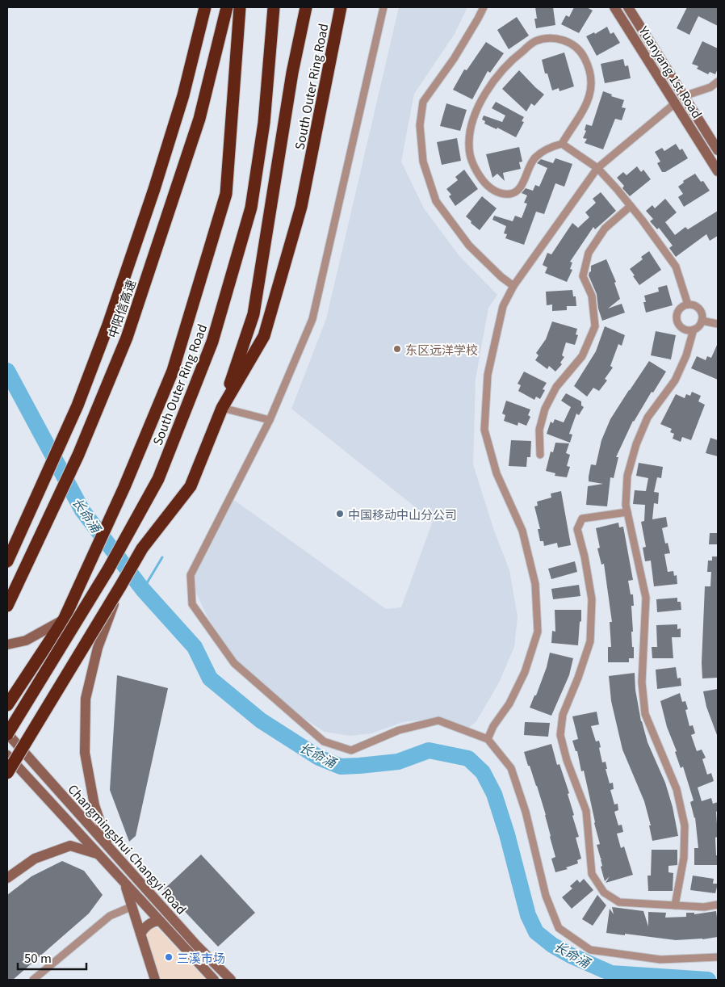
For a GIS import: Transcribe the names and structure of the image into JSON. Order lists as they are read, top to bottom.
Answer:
{
  "streets": {
    "highway": ["South Outer Ring Road", "中阳信高速"],
    "street": ["Yuanyang 1st Road", "Changmingshui Changyi Road"]
  },
  "crossings": [
    ["South Outer Ring Road", "Changmingshui Changyi Road"]
  ],
  "water": ["长命涌"],
  "places": ["东区远洋学校", "中国移动中山分公司", "三溪市场"],
  "scale_bar": "50 m"
}
